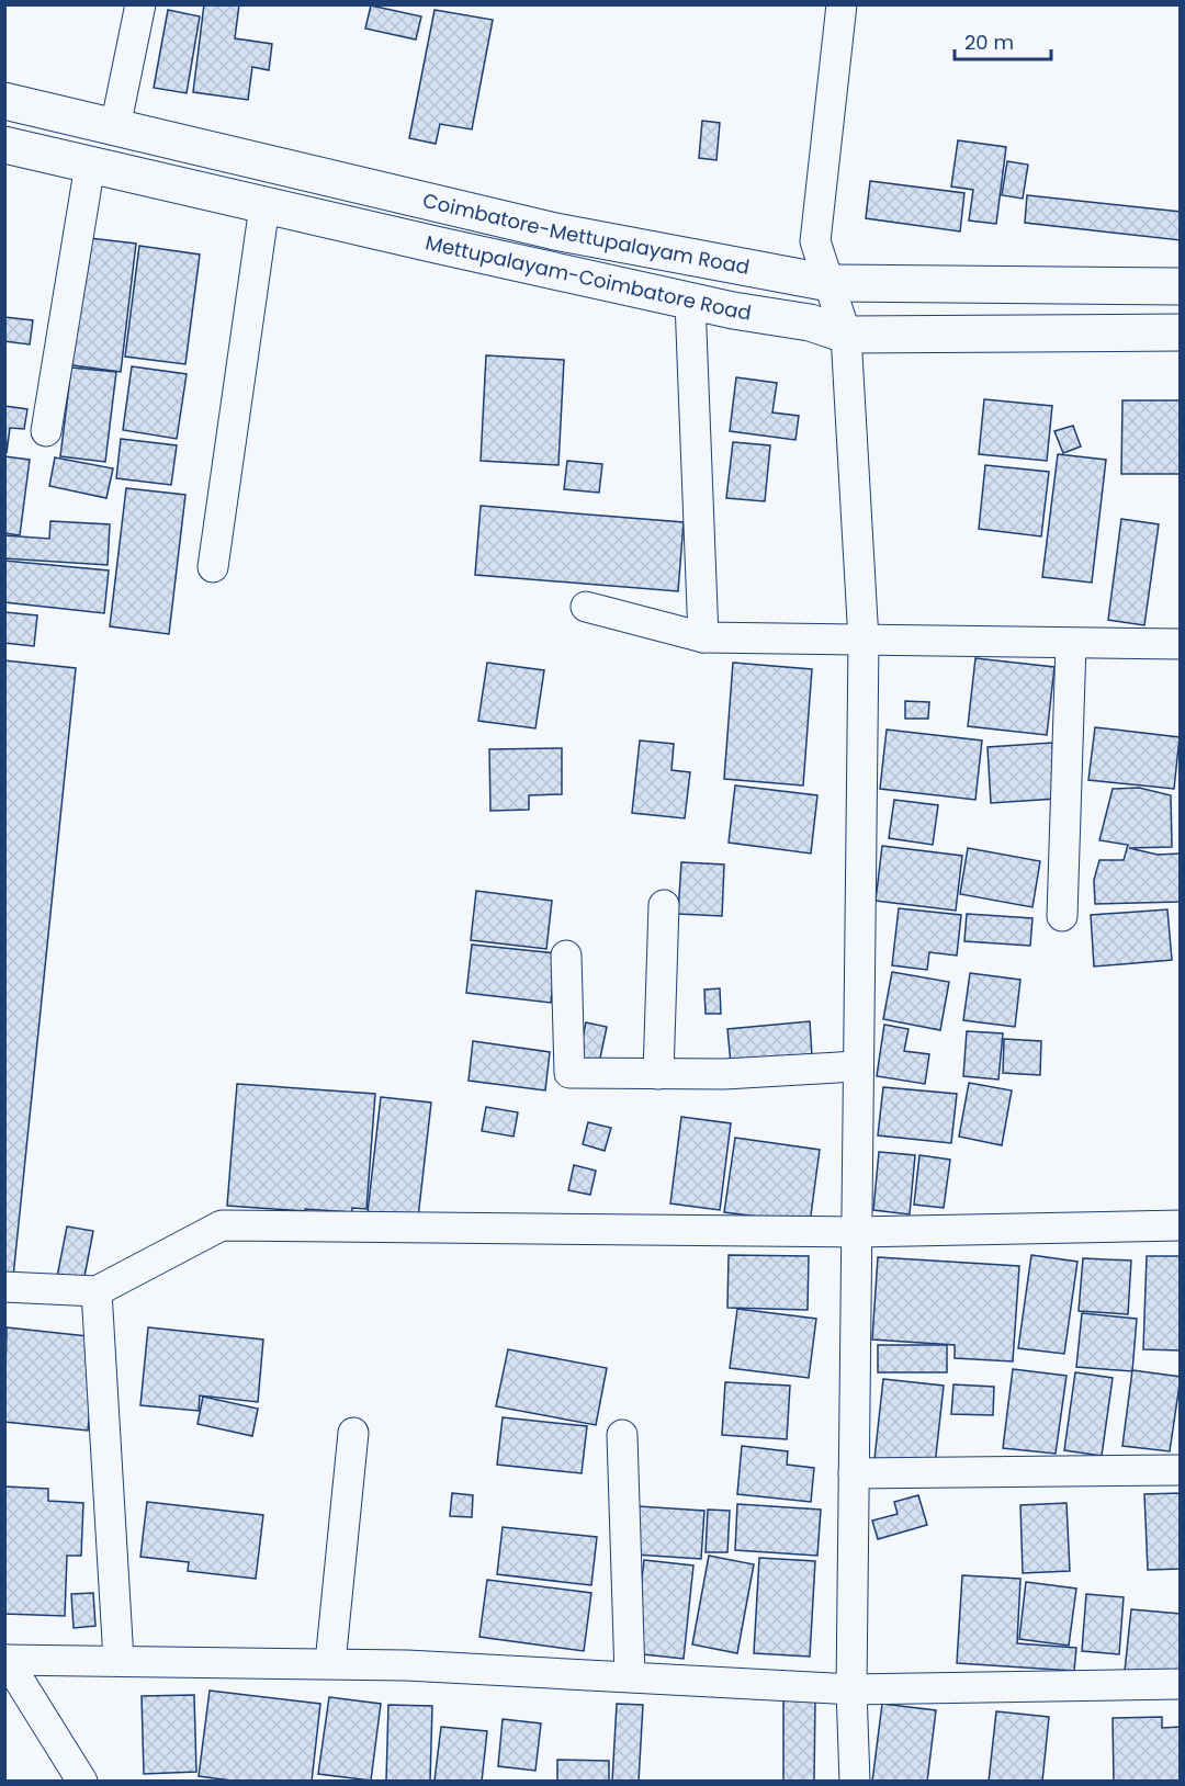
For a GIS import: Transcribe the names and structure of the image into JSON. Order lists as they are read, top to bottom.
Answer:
{
  "streets": {
    "highway": ["Coimbatore-Mettupalayam Road", "Mettupalayam-Coimbatore Road"]
  },
  "scale_bar": "20 m"
}
